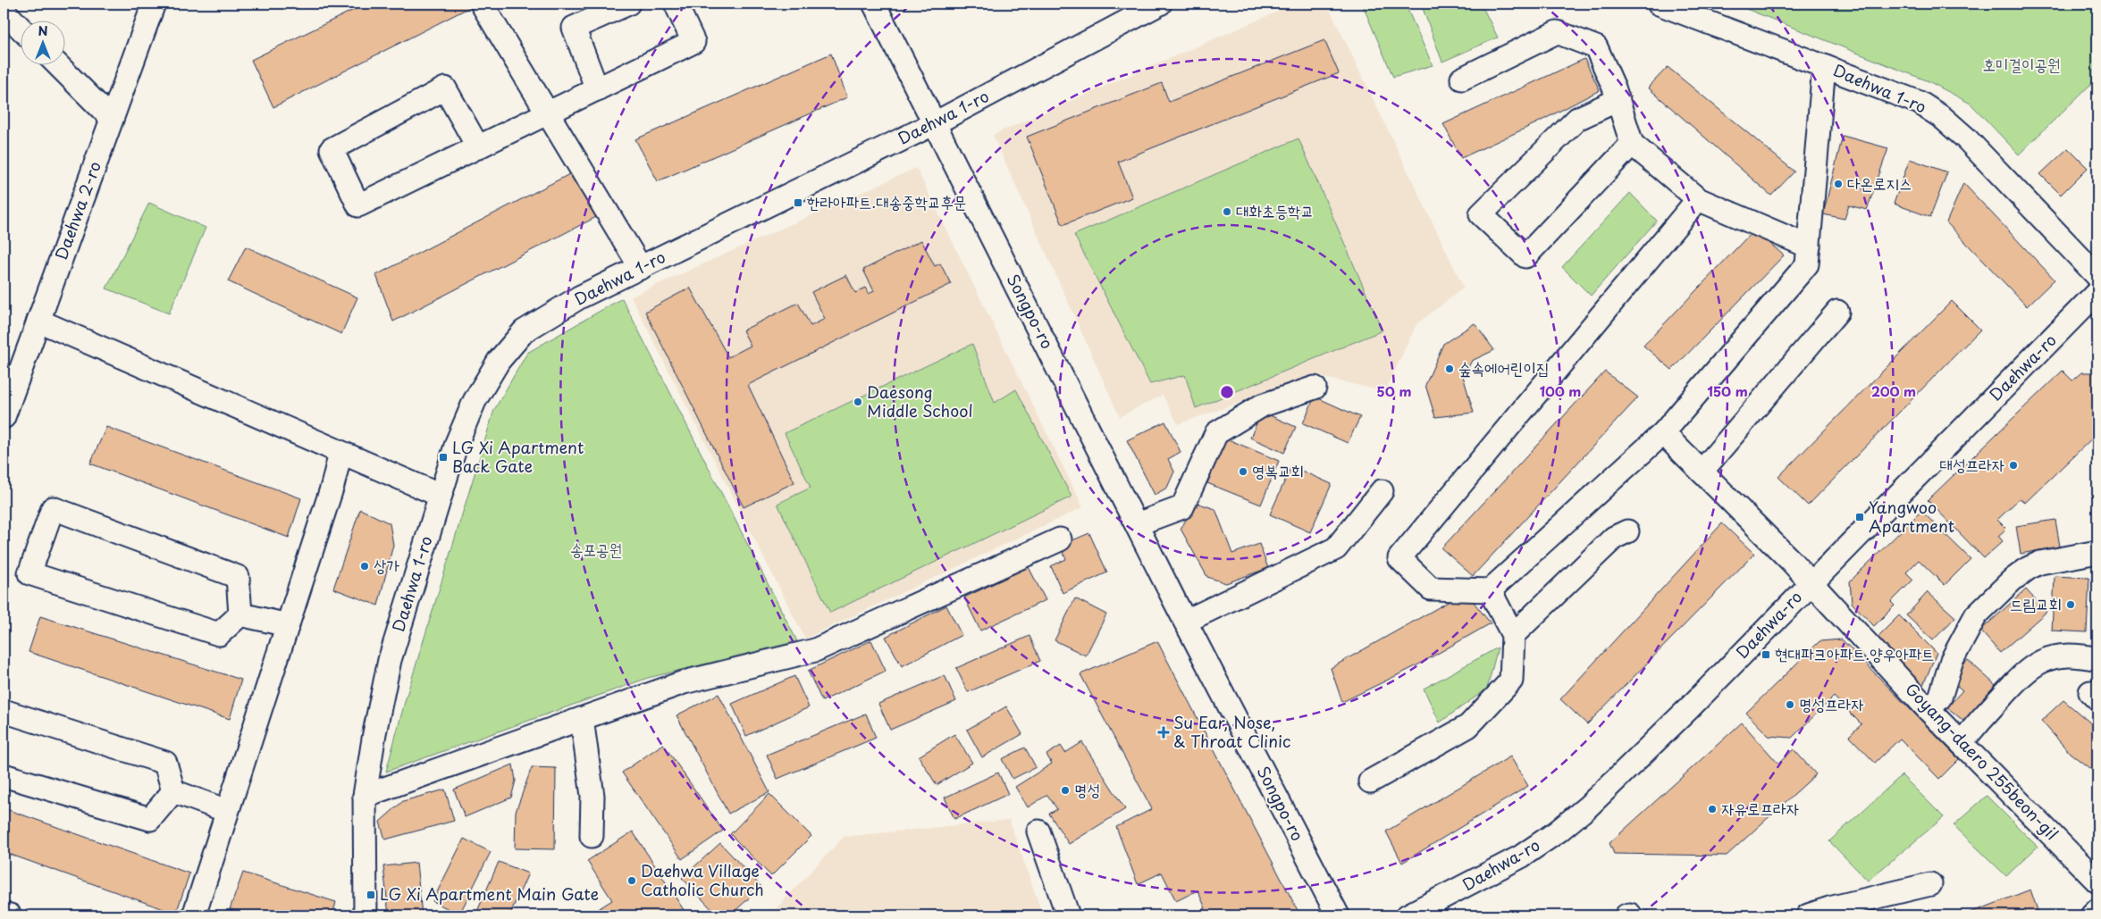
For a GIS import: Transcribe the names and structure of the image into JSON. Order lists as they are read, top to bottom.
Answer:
{
  "streets": {
    "street": [
      "Daehwa 1-ro",
      "Daehwa 2-ro",
      "Songpo-ro",
      "Daehwa-ro",
      "Goyang-daero 255beon-gil"
    ]
  },
  "crossings": [
    ["Daehwa 1-ro", "Songpo-ro"],
    ["Daehwa-ro", "Goyang-daero 255beon-gil"]
  ],
  "parks": ["호미걸이공원", "송포공원"],
  "places": {
    "other": [
      "다온로지스",
      "대화초등학교",
      "숲속에어린이집",
      "Daesong Middle School",
      "대성프라자",
      "영복교회",
      "상가",
      "드림교회",
      "명성프라자",
      "명성",
      "자유로프라자",
      "Daehwa Village Catholic Church"
    ],
    "transit": [
      "한라아파트.대송중학교후문",
      "LG Xi Apartment Back Gate",
      "Yangwoo Apartment",
      "현대파크아파트.양우아파트",
      "LG Xi Apartment Main Gate"
    ],
    "health": ["Su Ear, Nose, & Throat Clinic"]
  },
  "north": "top",
  "rings": [
    "50 m",
    "100 m",
    "150 m",
    "200 m"
  ]
}
